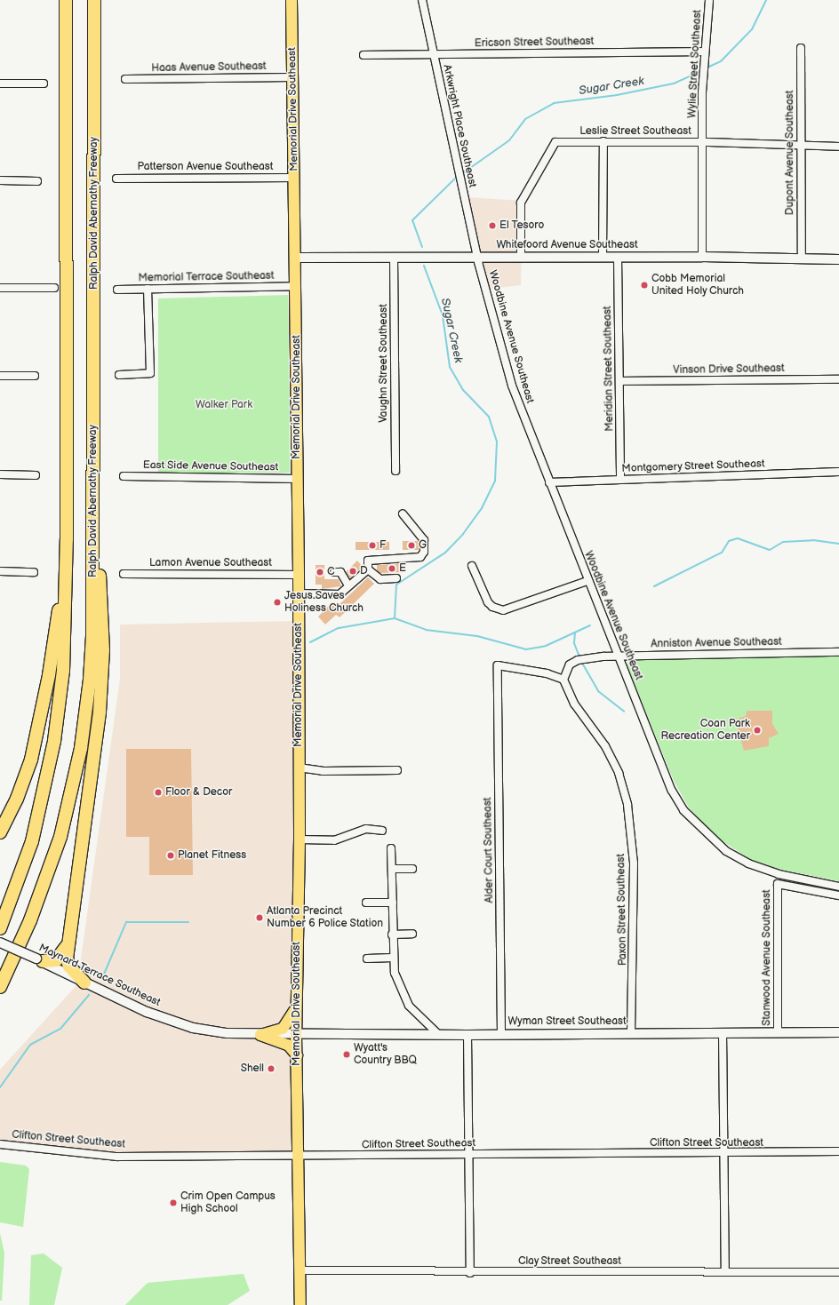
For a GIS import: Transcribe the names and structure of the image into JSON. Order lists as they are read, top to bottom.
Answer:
{
  "streets": {
    "highway": ["Ralph David Abernathy Freeway"],
    "main road": ["Memorial Drive Southeast"],
    "street": [
      "Ericson Street Southeast",
      "Wylie Street Southeast",
      "Haas Avenue Southeast",
      "Arkwright Place Southeast",
      "Leslie Street Southeast",
      "Dupont Avenue Southeast",
      "Patterson Avenue Southeast",
      "Whitefoord Avenue Southeast",
      "Memorial Terrace Southeast",
      "Woodbine Avenue Southeast",
      "Vaughn Street Southeast",
      "Meridian Street Southeast",
      "Vinson Drive Southeast",
      "East Side Avenue Southeast",
      "Montgomery Street Southeast",
      "Lamon Avenue Southeast",
      "Anniston Avenue Southeast",
      "Alder Court Southeast",
      "Paxon Street Southeast",
      "Stanwood Avenue Southeast",
      "Maynard Terrace Southeast",
      "Wyman Street Southeast",
      "Clifton Street Southeast",
      "Clay Street Southeast"
    ]
  },
  "crossings": [
    ["Ericson Street Southeast", "Wylie Street Southeast"],
    ["Ericson Street Southeast", "Arkwright Place Southeast"],
    ["Wylie Street Southeast", "Leslie Street Southeast"],
    ["Wylie Street Southeast", "Whitefoord Avenue Southeast"],
    ["Haas Avenue Southeast", "Memorial Drive Southeast"],
    ["Memorial Drive Southeast", "Patterson Avenue Southeast"],
    ["Memorial Drive Southeast", "Whitefoord Avenue Southeast"],
    ["Memorial Drive Southeast", "Memorial Terrace Southeast"],
    ["Memorial Drive Southeast", "East Side Avenue Southeast"],
    ["Memorial Drive Southeast", "Lamon Avenue Southeast"],
    ["Memorial Drive Southeast", "Maynard Terrace Southeast"],
    ["Memorial Drive Southeast", "Wyman Street Southeast"],
    ["Memorial Drive Southeast", "Clifton Street Southeast"],
    ["Memorial Drive Southeast", "Clay Street Southeast"],
    ["Arkwright Place Southeast", "Whitefoord Avenue Southeast"],
    ["Arkwright Place Southeast", "Woodbine Avenue Southeast"],
    ["Leslie Street Southeast", "Dupont Avenue Southeast"],
    ["Leslie Street Southeast", "Whitefoord Avenue Southeast"],
    ["Dupont Avenue Southeast", "Whitefoord Avenue Southeast"],
    ["Whitefoord Avenue Southeast", "Woodbine Avenue Southeast"],
    ["Whitefoord Avenue Southeast", "Vaughn Street Southeast"],
    ["Whitefoord Avenue Southeast", "Meridian Street Southeast"],
    ["Woodbine Avenue Southeast", "Montgomery Street Southeast"],
    ["Woodbine Avenue Southeast", "Anniston Avenue Southeast"],
    ["Meridian Street Southeast", "Vinson Drive Southeast"],
    ["Meridian Street Southeast", "Montgomery Street Southeast"],
    ["Anniston Avenue Southeast", "Alder Court Southeast"],
    ["Anniston Avenue Southeast", "Paxon Street Southeast"],
    ["Alder Court Southeast", "Paxon Street Southeast"],
    ["Alder Court Southeast", "Wyman Street Southeast"],
    ["Paxon Street Southeast", "Wyman Street Southeast"],
    ["Stanwood Avenue Southeast", "Wyman Street Southeast"],
    ["Maynard Terrace Southeast", "Wyman Street Southeast"]
  ],
  "water": ["Sugar Creek"],
  "parks": ["Walker Park"],
  "places": [
    "El Tesoro",
    "Cobb Memorial United Holy Church",
    "F",
    "G",
    "E",
    "D",
    "C",
    "Jesus Saves Holiness Church",
    "Coan Park Recreation Center",
    "Floor & Decor",
    "Planet Fitness",
    "Atlanta Precinct Number 6 Police Station",
    "Wyatt's Country BBQ",
    "Shell",
    "Crim Open Campus High School"
  ]
}
